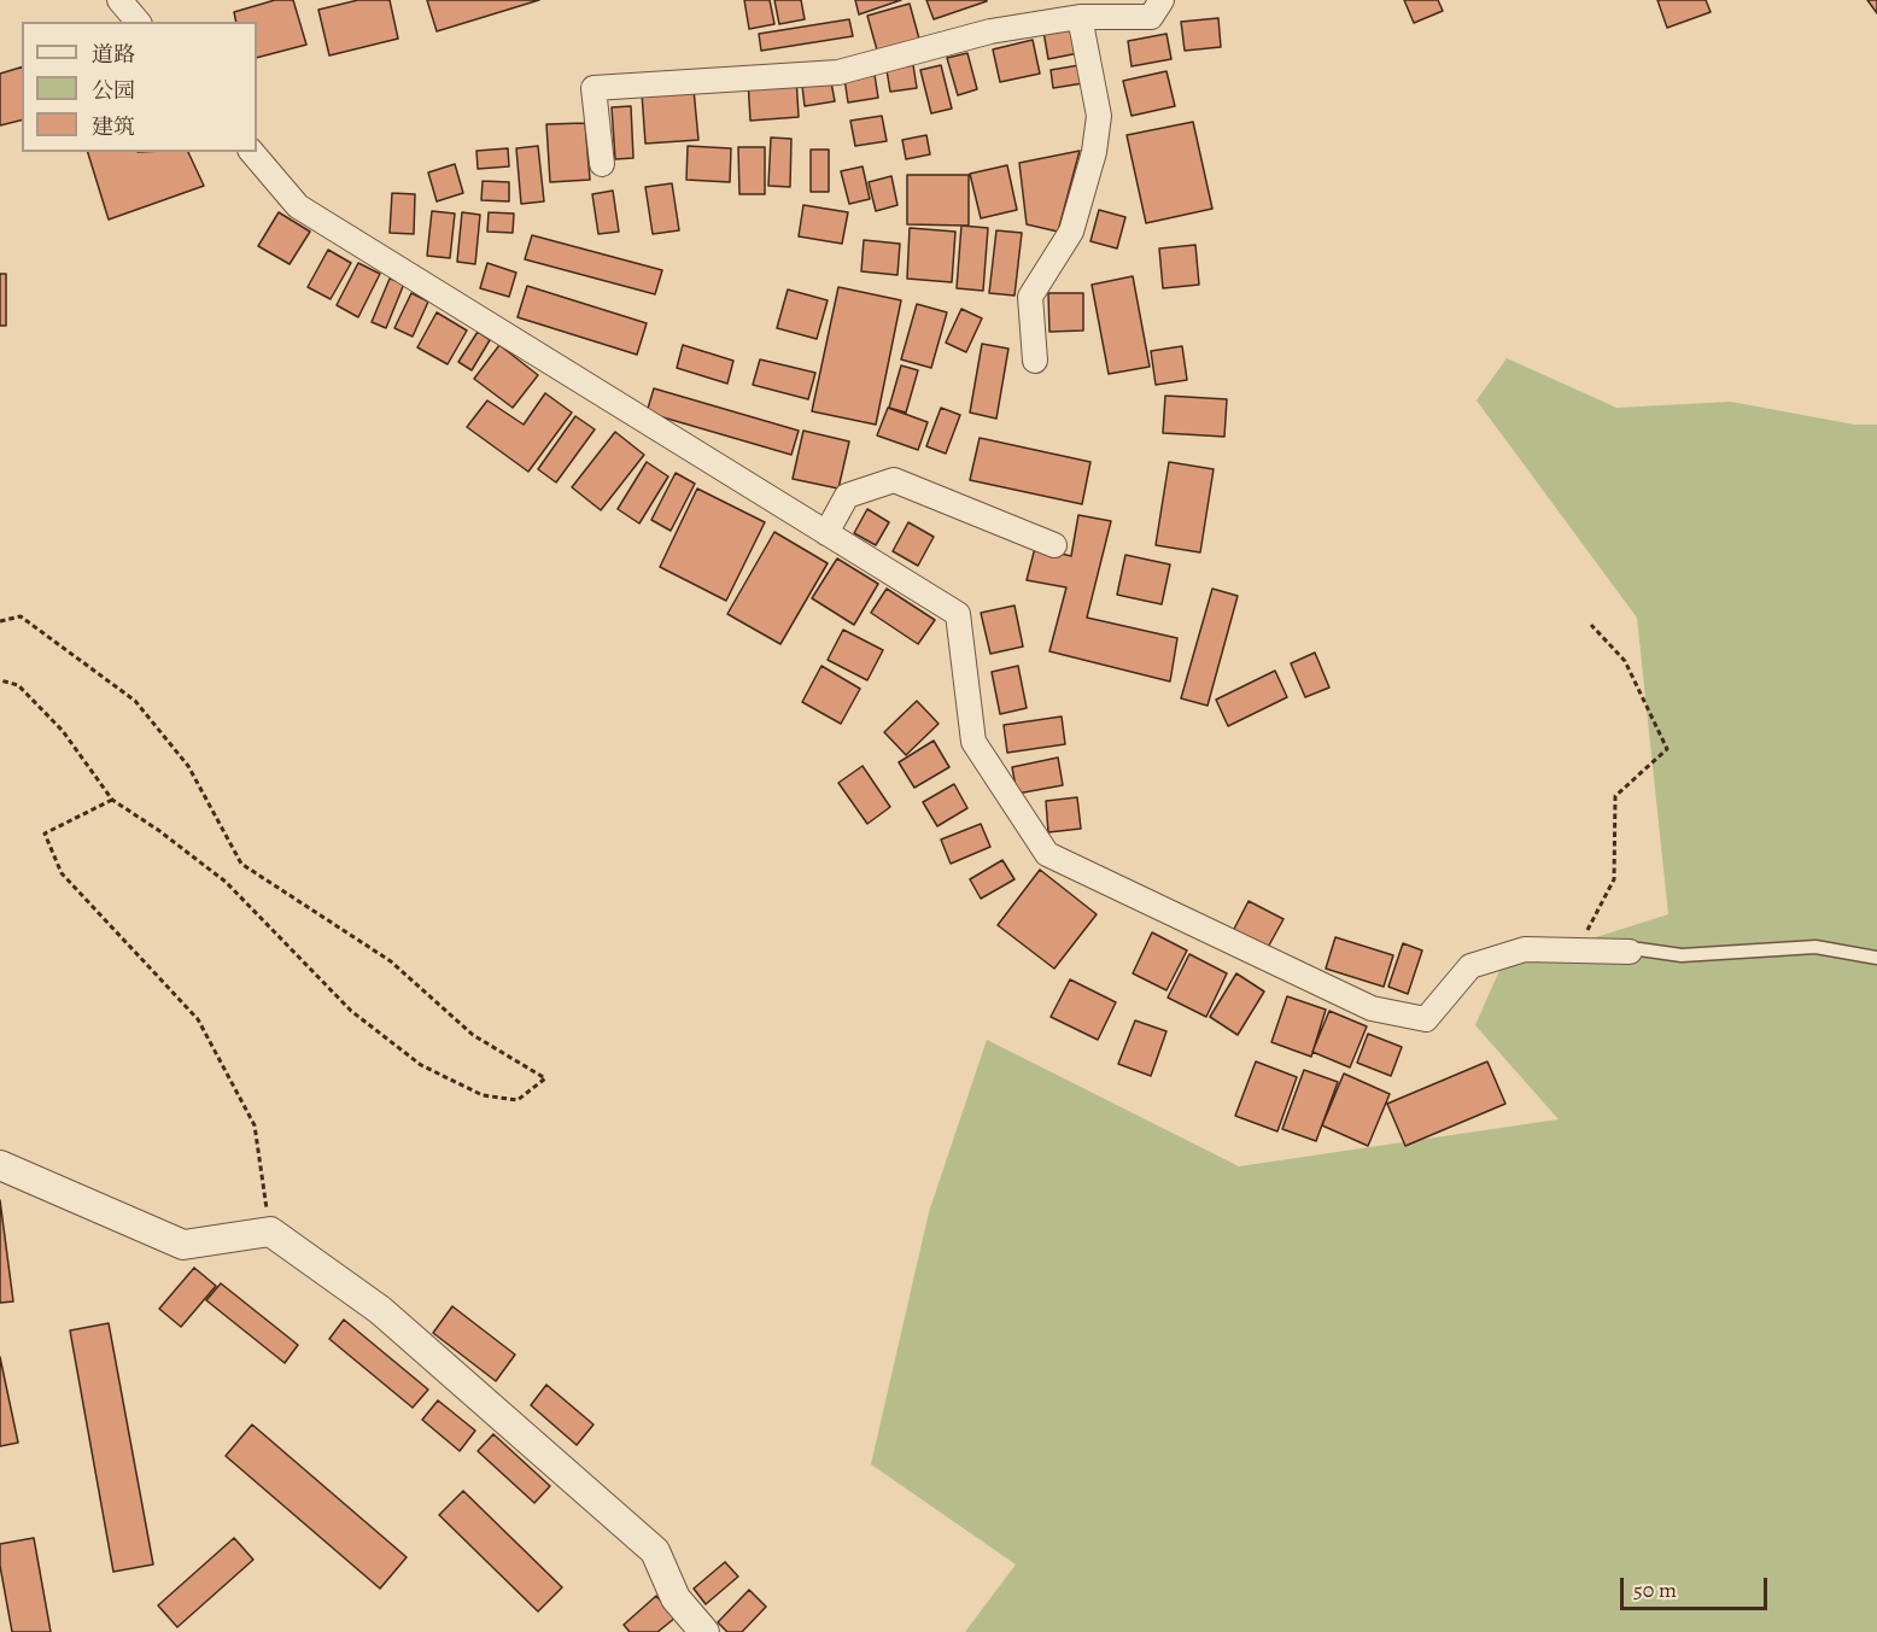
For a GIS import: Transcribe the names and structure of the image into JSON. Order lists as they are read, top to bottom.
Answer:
{
  "legend": ["道路", "公园", "建筑"],
  "scale_bar": "50 m"
}
